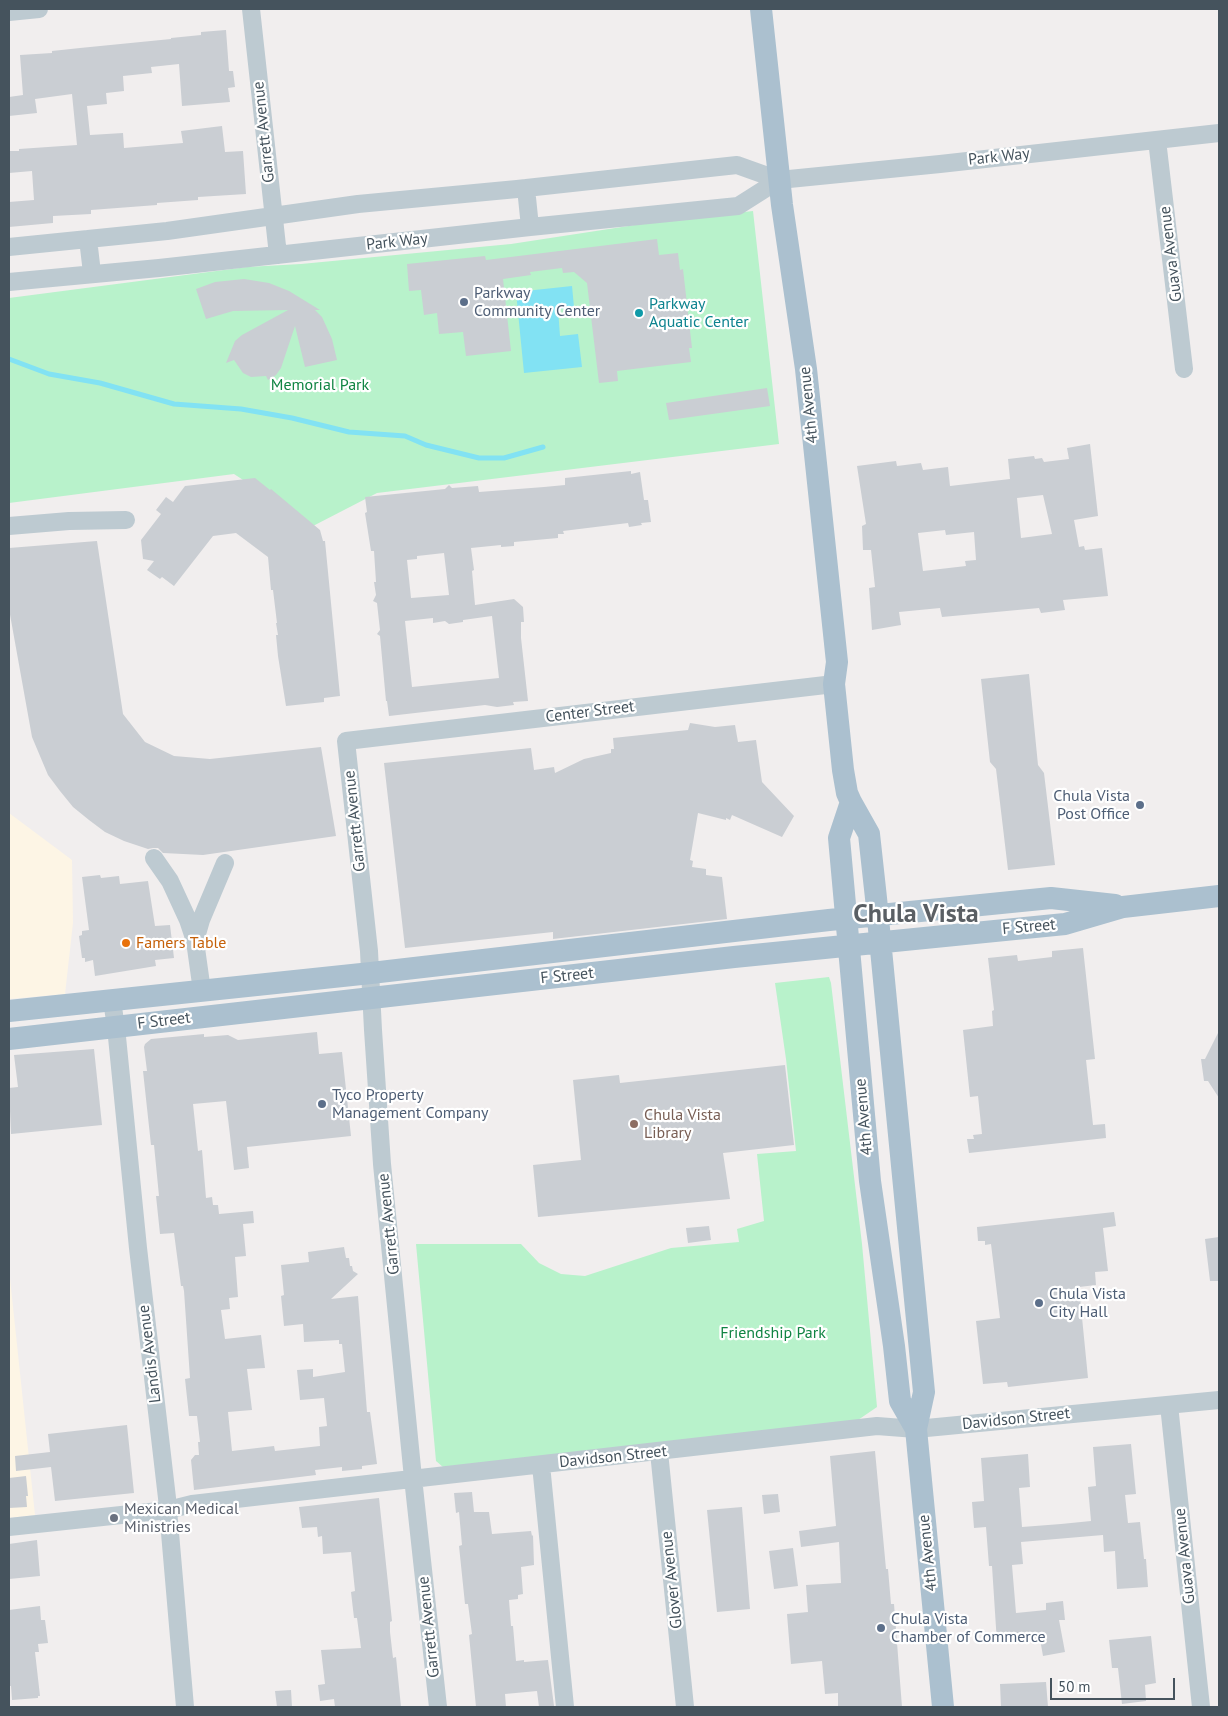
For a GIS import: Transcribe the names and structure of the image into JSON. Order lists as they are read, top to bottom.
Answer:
{
  "streets": {
    "main road": ["4th Avenue", "F Street"],
    "street": [
      "Garrett Avenue",
      "Park Way",
      "Guava Avenue",
      "Center Street",
      "Landis Avenue",
      "Davidson Street",
      "Glover Avenue"
    ]
  },
  "crossings": [
    ["Garrett Avenue", "Park Way"],
    ["Garrett Avenue", "Center Street"],
    ["Garrett Avenue", "F Street"],
    ["Garrett Avenue", "Davidson Street"],
    ["Park Way", "Guava Avenue"],
    ["Park Way", "4th Avenue"],
    ["Guava Avenue", "Davidson Street"],
    ["4th Avenue", "Center Street"],
    ["4th Avenue", "F Street"],
    ["4th Avenue", "Davidson Street"],
    ["F Street", "Landis Avenue"],
    ["Landis Avenue", "Davidson Street"],
    ["Davidson Street", "Glover Avenue"]
  ],
  "districts": ["Chula Vista"],
  "parks": ["Memorial Park", "Friendship Park"],
  "places": [
    "Parkway Community Center",
    "Parkway Aquatic Center",
    "Chula Vista Post Office",
    "Famers Table",
    "Tyco Property Management Company",
    "Chula Vista Library",
    "Chula Vista City Hall",
    "Mexican Medical Ministries",
    "Chula Vista Chamber of Commerce"
  ],
  "scale_bar": "50 m"
}
